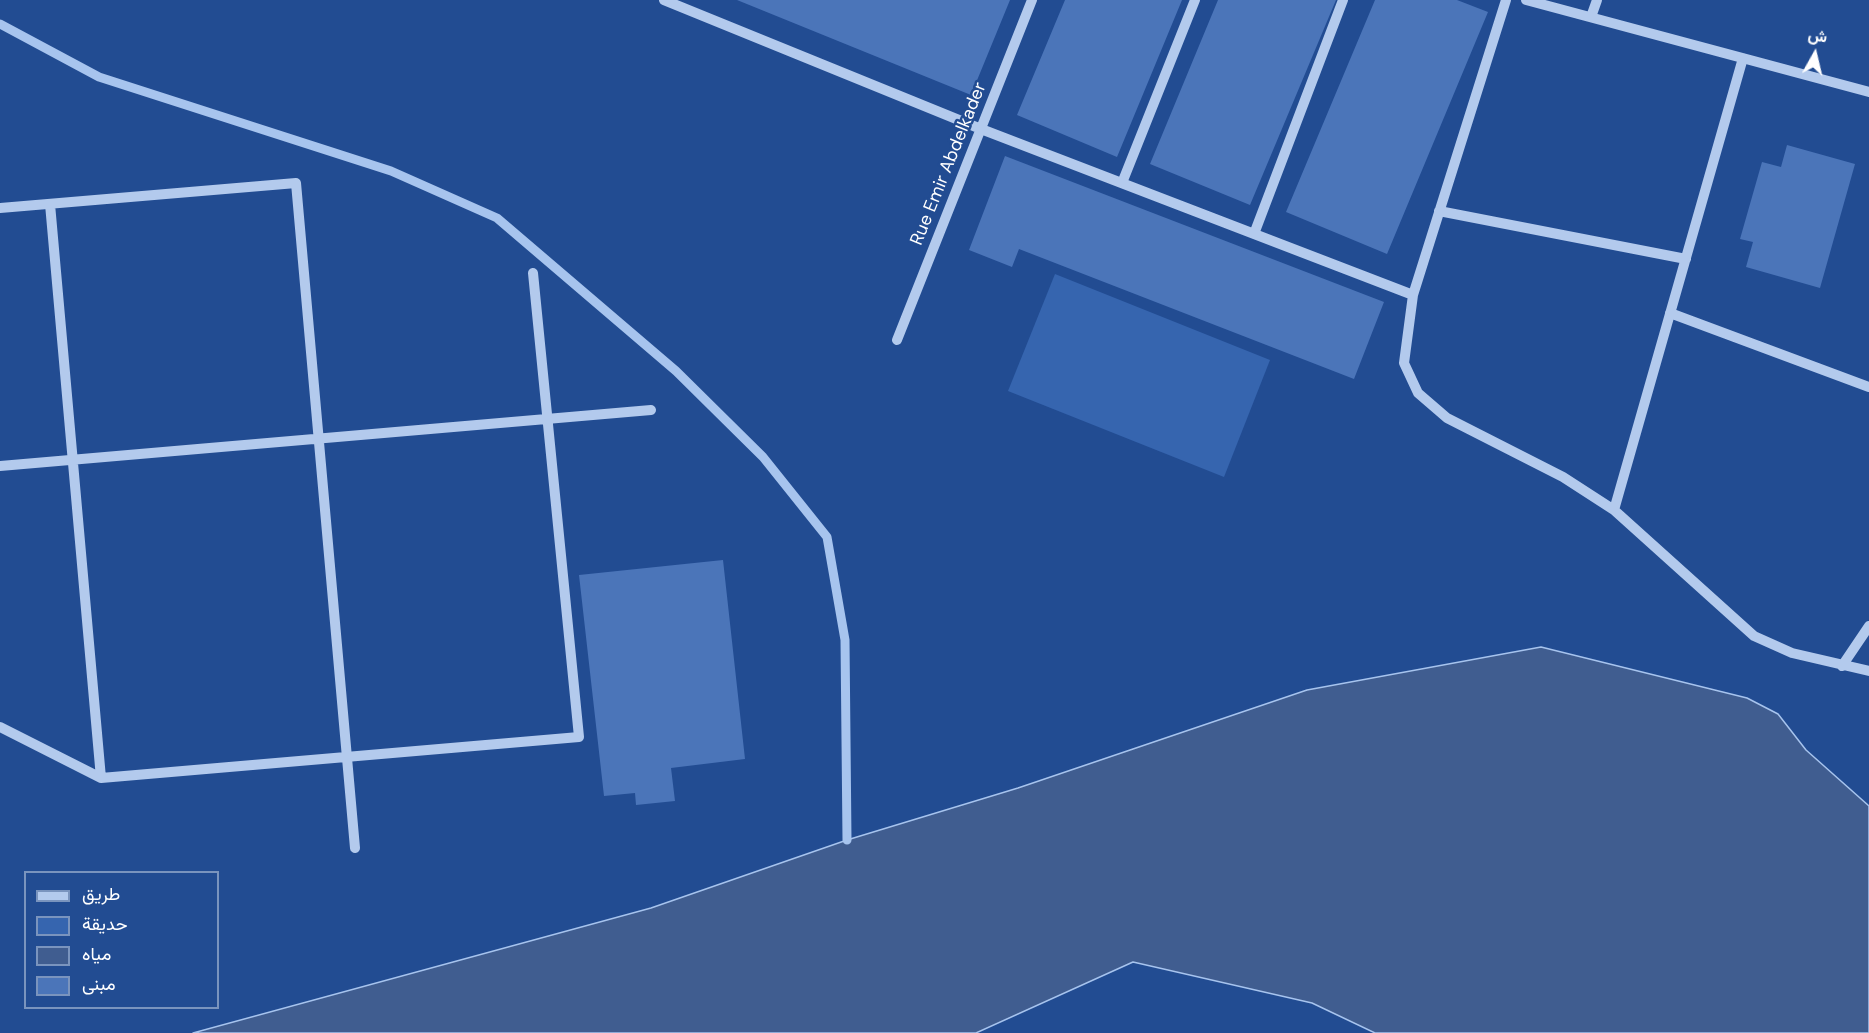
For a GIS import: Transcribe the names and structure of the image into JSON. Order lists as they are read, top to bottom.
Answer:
{
  "streets": {
    "street": ["Rue Emir Abdelkader"]
  },
  "legend": [
    "طريق",
    "حديقة",
    "مياه",
    "مبنى"
  ],
  "north": "top"
}
